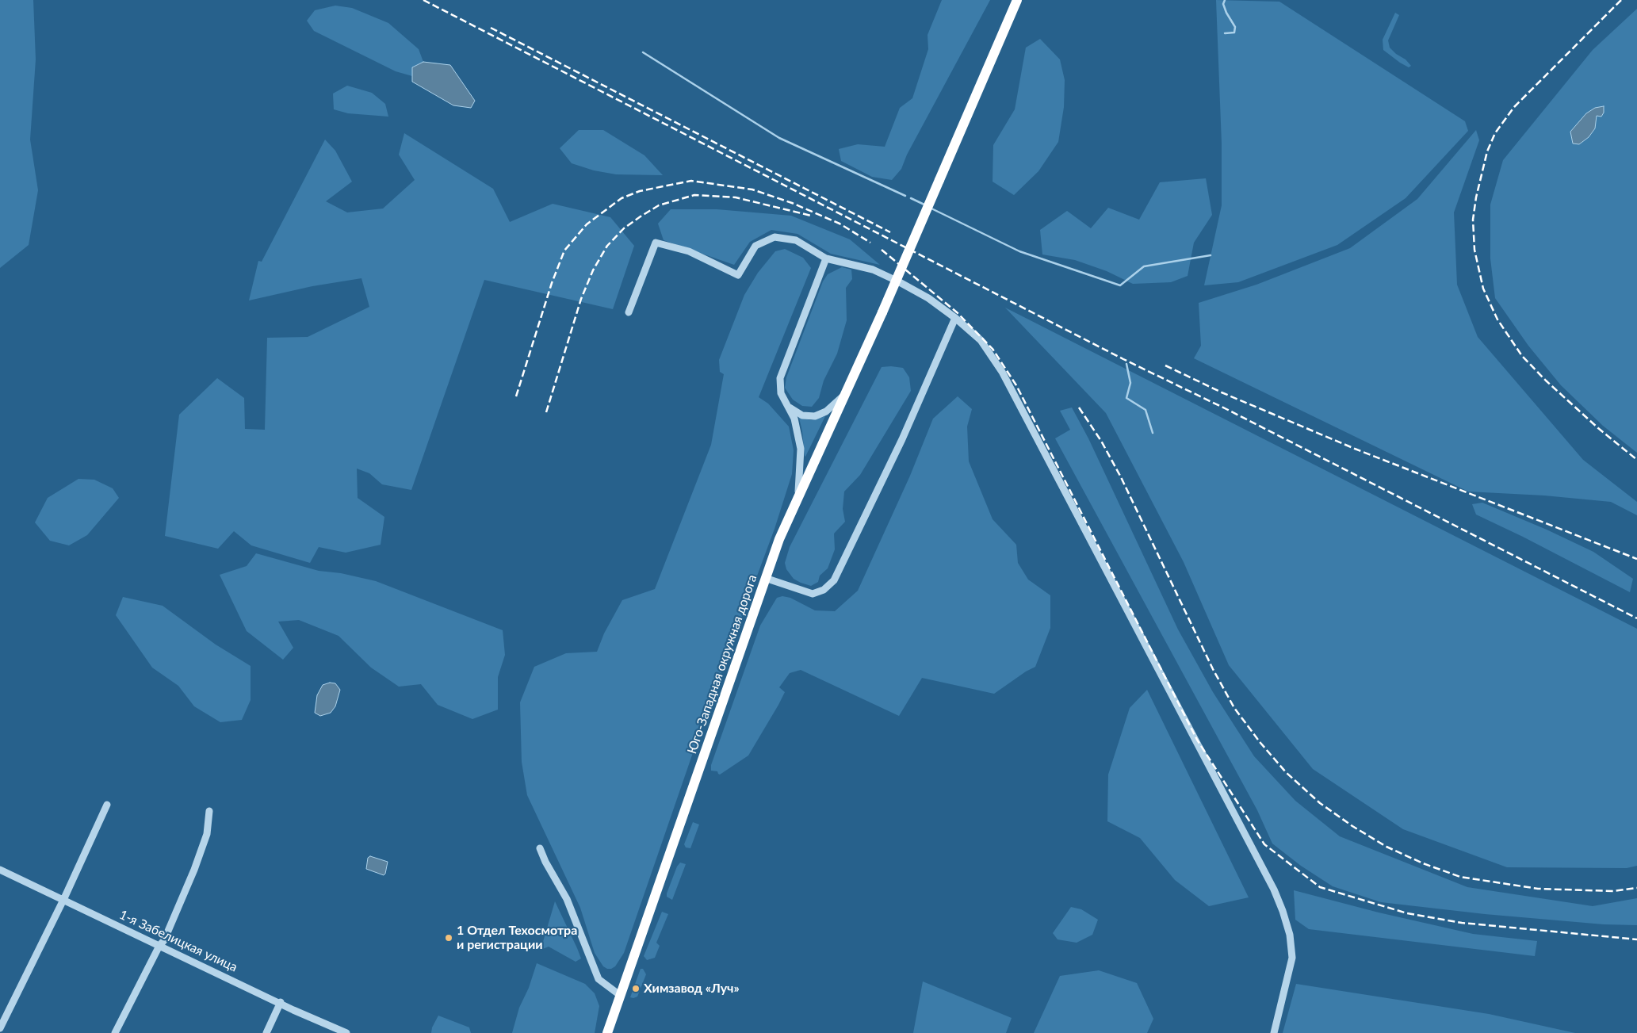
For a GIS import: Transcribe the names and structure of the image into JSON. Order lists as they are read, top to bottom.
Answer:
{
  "streets": {
    "highway": ["Юго-Западная окружная дорога"],
    "street": ["1-я Забелицкая улица"]
  },
  "places": ["1 Отдел Техосмотра и регистрации", "Химзавод «Луч»"]
}
